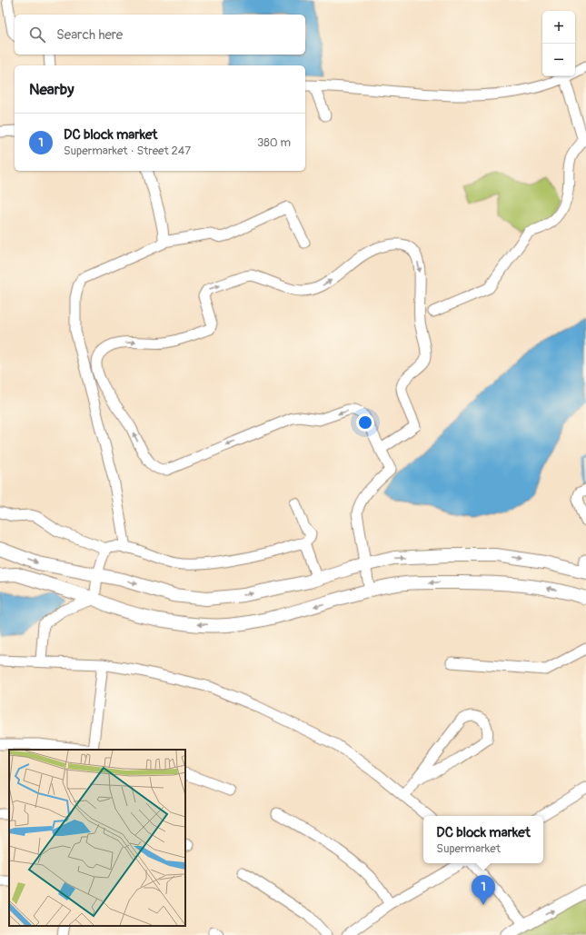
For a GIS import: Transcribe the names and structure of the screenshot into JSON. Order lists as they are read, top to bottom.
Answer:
{
  "page": {
    "map_buttons": ["+", "−"],
    "search": "Search here",
    "heading": "Nearby",
    "list": [
      {
        "mark": "1",
        "name": "DC block market",
        "note": "Supermarket · Street 247",
        "value": "380 m"
      }
    ],
    "popup": ["DC block market", "Supermarket"],
    "pins": "1"
  }
}
